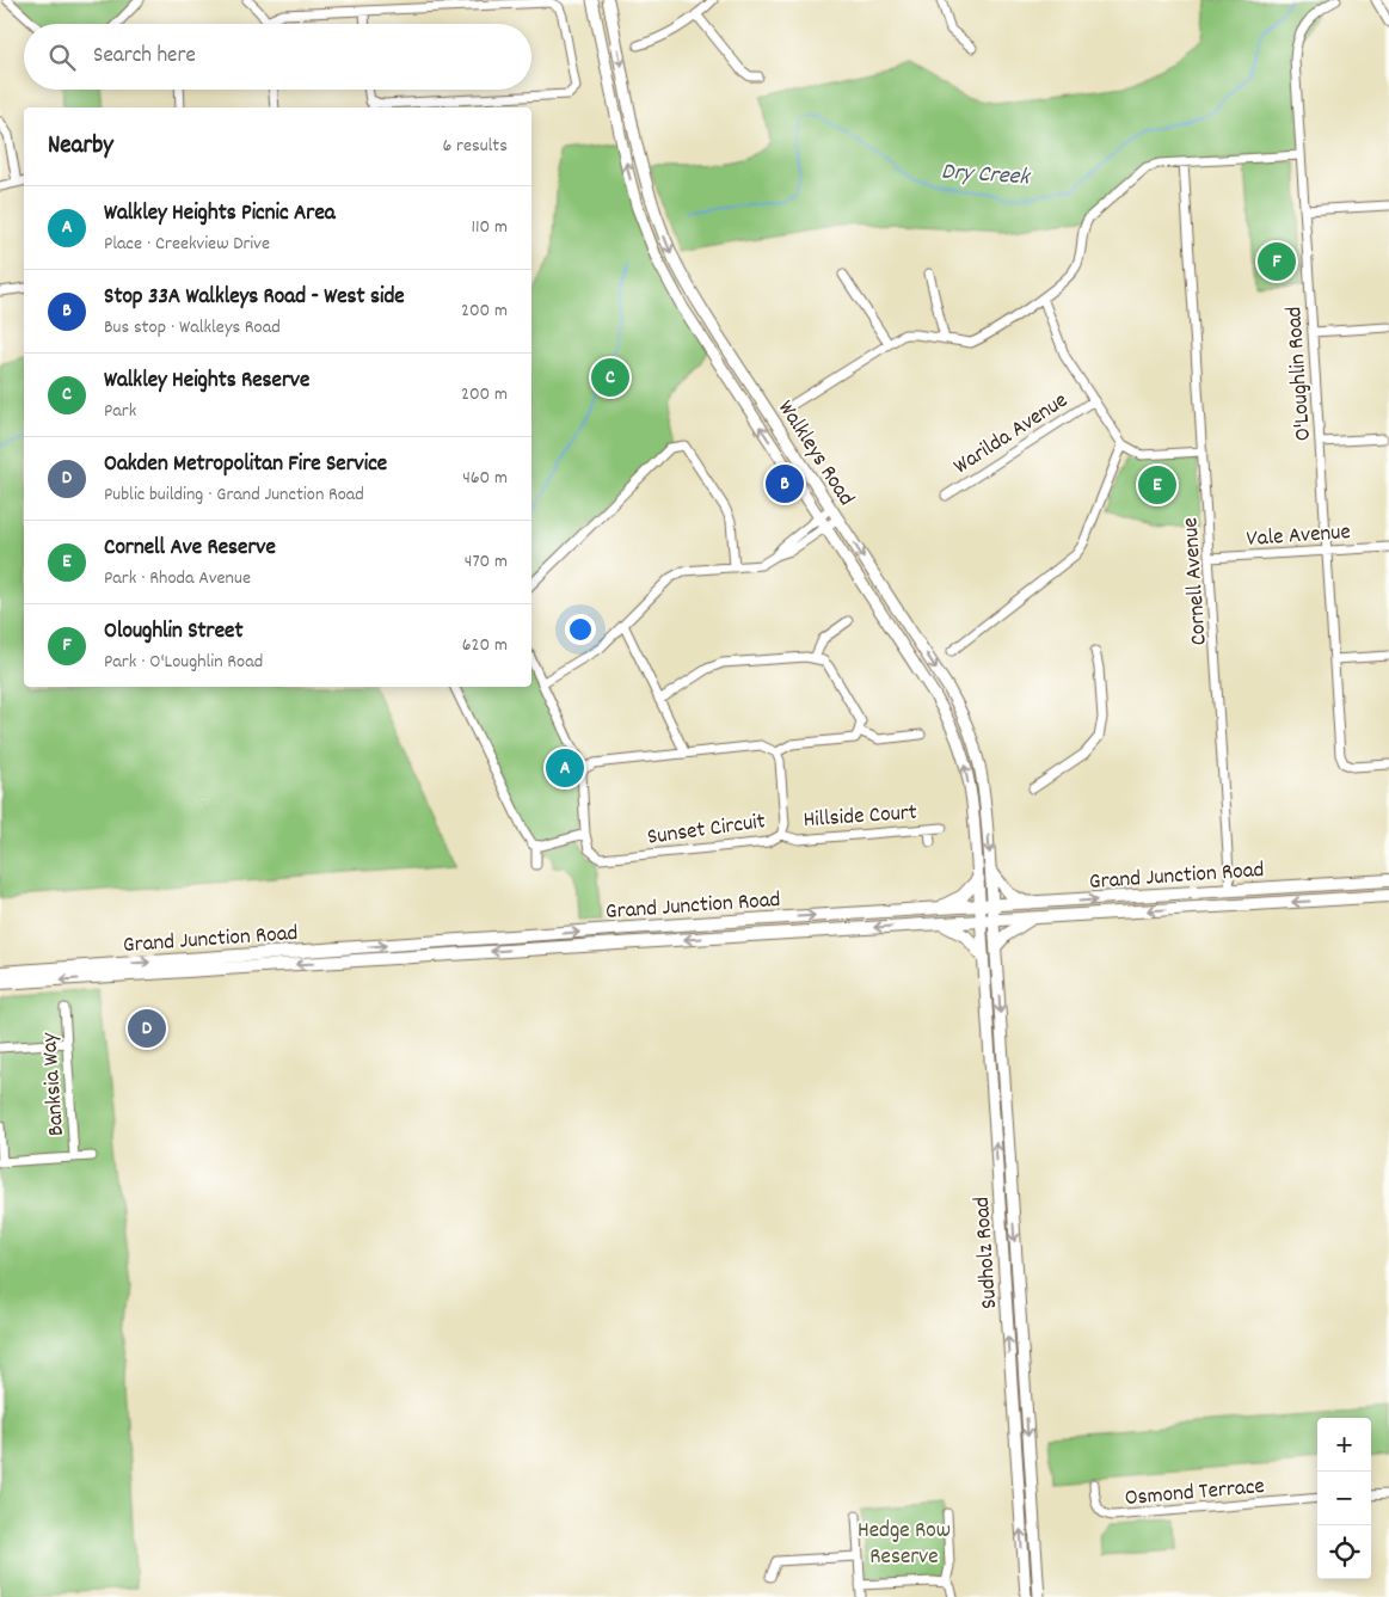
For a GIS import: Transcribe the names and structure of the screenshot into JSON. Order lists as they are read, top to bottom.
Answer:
{
  "streets": {
    "highway": ["Grand Junction Road"],
    "main road": ["Walkleys Road", "Sudholz Road"],
    "street": [
      "O'Loughlin Road",
      "Warilda Avenue",
      "Vale Avenue",
      "Cornell Avenue",
      "Hillside Court",
      "Sunset Circuit",
      "Banksia Way",
      "Osmond Terrace"
    ]
  },
  "crossings": [
    ["O'Loughlin Road", "Vale Avenue"],
    ["Walkleys Road", "Grand Junction Road"],
    ["Walkleys Road", "Sudholz Road"],
    ["Vale Avenue", "Cornell Avenue"],
    ["Cornell Avenue", "Grand Junction Road"],
    ["Hillside Court", "Sunset Circuit"],
    ["Grand Junction Road", "Sudholz Road"]
  ],
  "water": ["Dry Creek"],
  "parks": ["Hedge Row Reserve"],
  "page": {
    "search": "Search here",
    "heading": ["Nearby", "6 results"],
    "list": [
      {
        "mark": "A",
        "name": "Walkley Heights Picnic Area",
        "note": "Place · Creekview Drive",
        "value": "110 m"
      },
      {
        "mark": "B",
        "name": "Stop 33A Walkleys Road - West side",
        "note": "Bus stop · Walkleys Road",
        "value": "200 m"
      },
      {
        "mark": "C",
        "name": "Walkley Heights Reserve",
        "note": "Park",
        "value": "200 m"
      },
      {
        "mark": "D",
        "name": "Oakden Metropolitan Fire Service",
        "note": "Public building · Grand Junction Road",
        "value": "460 m"
      },
      {
        "mark": "E",
        "name": "Cornell Ave Reserve",
        "note": "Park · Rhoda Avenue",
        "value": "470 m"
      },
      {
        "mark": "F",
        "name": "Oloughlin Street",
        "note": "Park · O'Loughlin Road",
        "value": "620 m"
      }
    ],
    "pins": [
      "F",
      "C",
      "B",
      "E",
      "A",
      "D"
    ],
    "map_buttons": ["+", "−"]
  }
}
